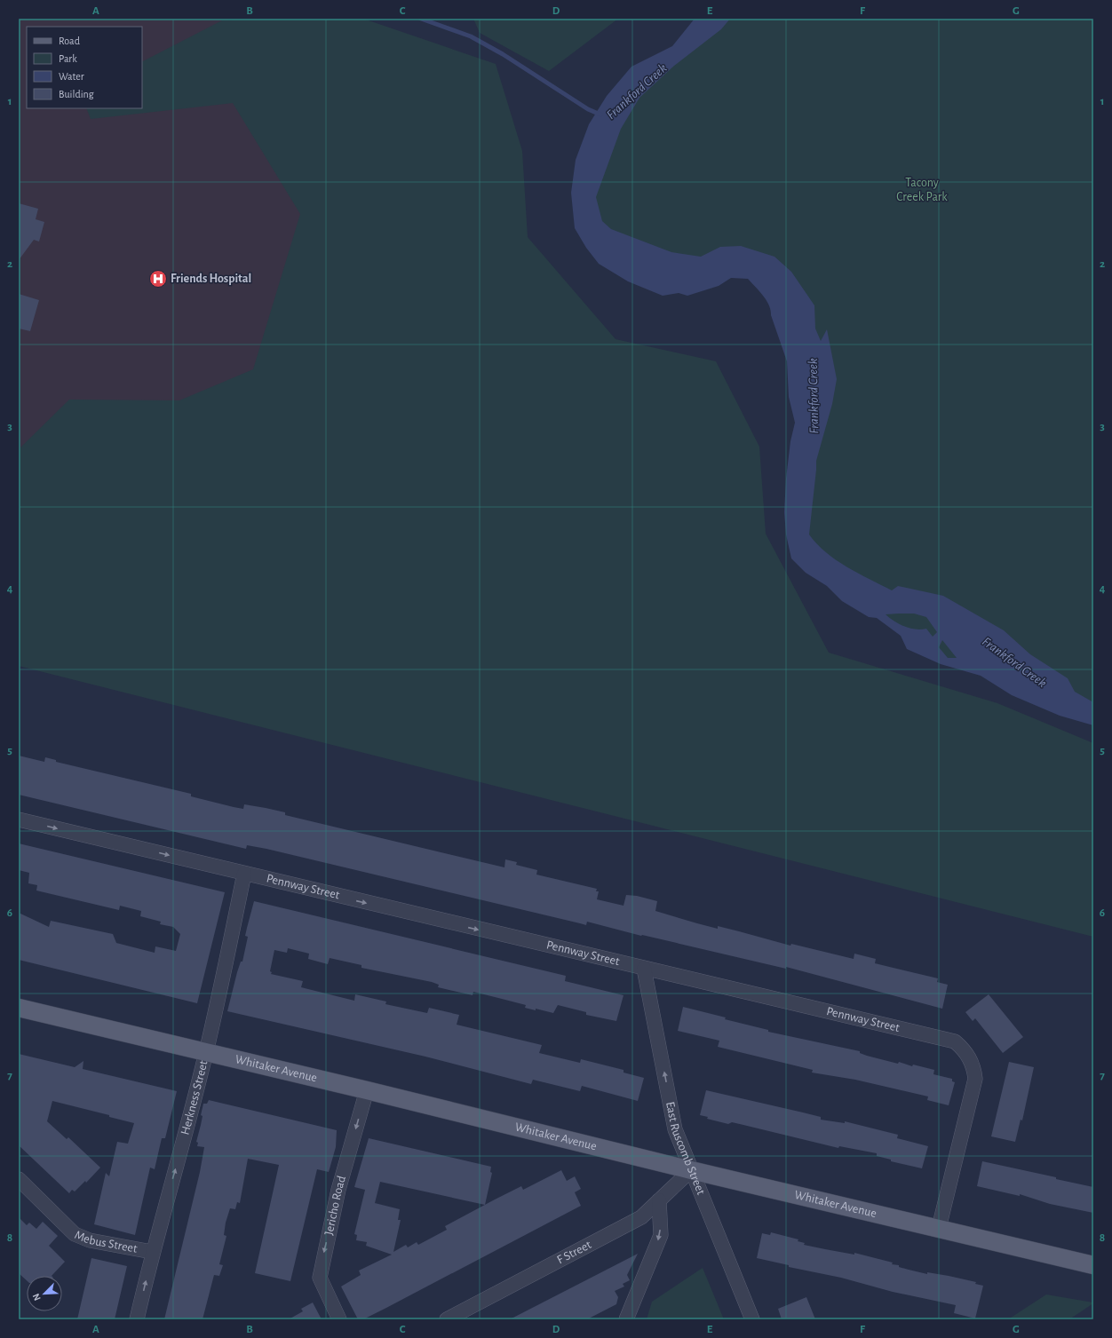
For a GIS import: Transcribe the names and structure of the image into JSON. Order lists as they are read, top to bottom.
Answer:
{
  "streets": {
    "main road": ["Whitaker Avenue"],
    "street": [
      "Pennway Street",
      "Herkness Street",
      "East Ruscomb Street",
      "Jericho Road",
      "Mebus Street",
      "F Street"
    ]
  },
  "crossings": [
    ["Pennway Street", "Whitaker Avenue"],
    ["Pennway Street", "Herkness Street"],
    ["Pennway Street", "East Ruscomb Street"],
    ["Whitaker Avenue", "Herkness Street"],
    ["Whitaker Avenue", "East Ruscomb Street"],
    ["Whitaker Avenue", "Jericho Road"],
    ["Whitaker Avenue", "F Street"],
    ["Herkness Street", "Mebus Street"],
    ["East Ruscomb Street", "F Street"]
  ],
  "one_way": [
    "Pennway Street",
    "Herkness Street",
    "East Ruscomb Street",
    "Jericho Road"
  ],
  "water": ["Frankford Creek"],
  "parks": ["Tacony Creek Park"],
  "places": {
    "hospital": ["Friends Hospital"]
  },
  "legend": [
    "Road",
    "Park",
    "Water",
    "Building"
  ],
  "north": "bottom left",
  "grid": {
    "columns": [
      "A",
      "B",
      "C",
      "D",
      "E",
      "F",
      "G"
    ],
    "rows": [
      "1",
      "2",
      "3",
      "4",
      "5",
      "6",
      "7",
      "8"
    ]
  }
}
